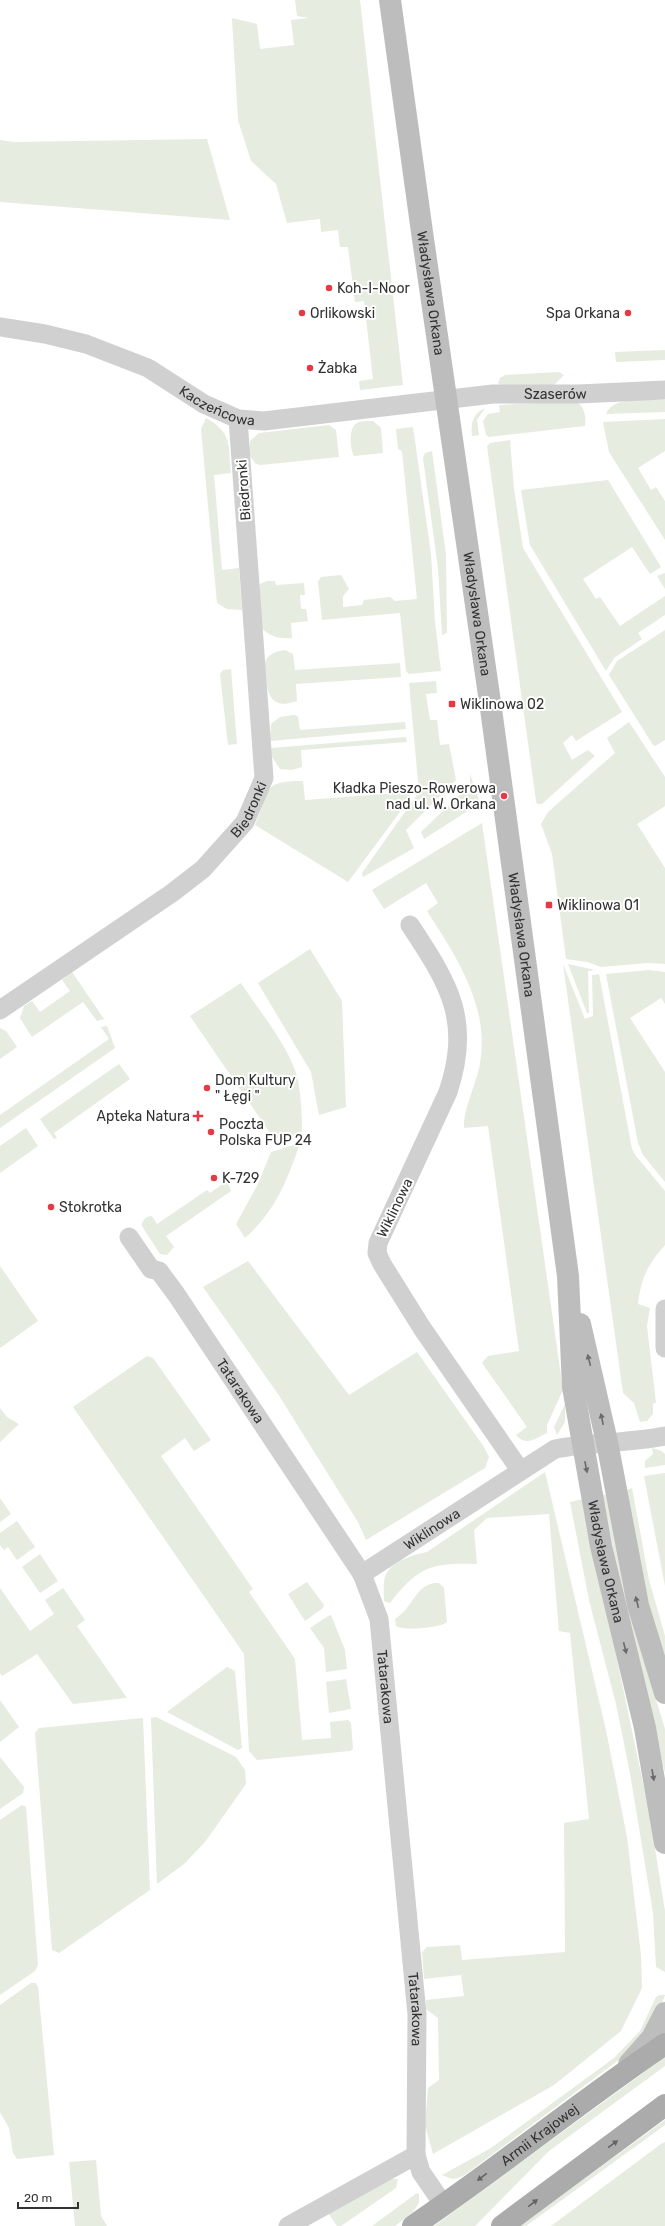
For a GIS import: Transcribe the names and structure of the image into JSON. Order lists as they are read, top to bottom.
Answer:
{
  "streets": {
    "main road": ["Armii Krajowej"],
    "street": [
      "Władysława Orkana",
      "Szaserów",
      "Kaczeńcowa",
      "Biedronki",
      "Wiklinowa",
      "Tatarakowa"
    ]
  },
  "crossings": [
    ["Władysława Orkana", "Szaserów"],
    ["Władysława Orkana", "Kaczeńcowa"],
    ["Władysława Orkana", "Wiklinowa"],
    ["Szaserów", "Kaczeńcowa"],
    ["Kaczeńcowa", "Biedronki"],
    ["Wiklinowa", "Tatarakowa"],
    ["Tatarakowa", "Armii Krajowej"]
  ],
  "places": {
    "other": [
      "Koh-I-Noor",
      "Orlikowski",
      "Spa Orkana",
      "Żabka",
      "Kładka Pieszo-Rowerowa nad ul. W. Orkana",
      "Dom Kultury \" Łęgi \"",
      "Poczta Polska FUP 24",
      "K-729",
      "Stokrotka"
    ],
    "transit": ["Wiklinowa 02", "Wiklinowa 01"],
    "health": ["Apteka Natura"]
  },
  "scale_bar": "20 m"
}
